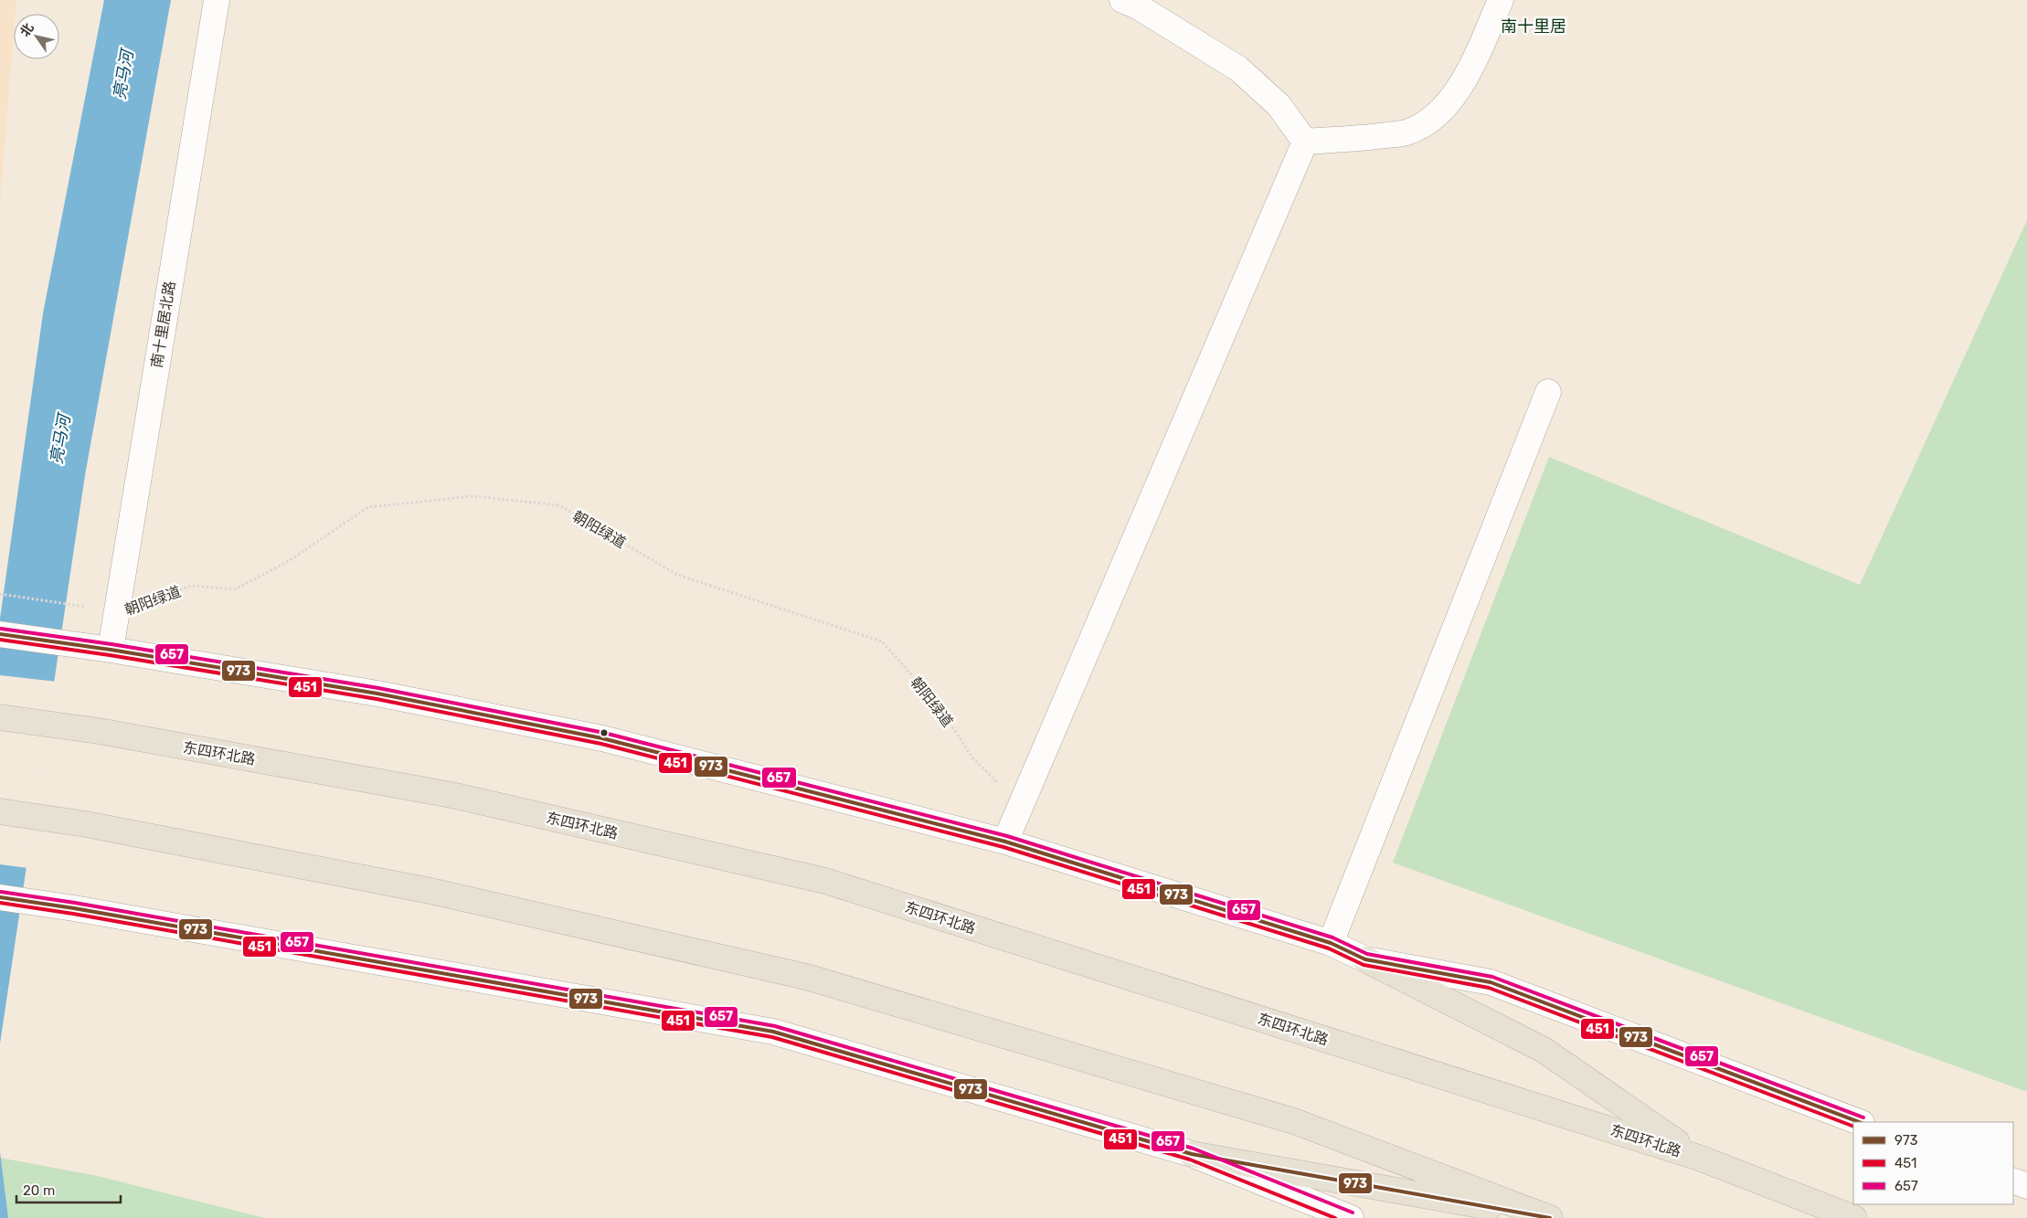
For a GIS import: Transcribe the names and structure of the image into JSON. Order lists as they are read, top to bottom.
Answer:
{
  "streets": {
    "highway": ["东四环北路"],
    "street": ["南十里居北路"],
    "path": ["朝阳绿道"]
  },
  "crossings": [
    ["南十里居北路", "朝阳绿道"]
  ],
  "districts": ["南十里居"],
  "water": ["亮马河"],
  "lines": ["transit line 657", "transit line 973", "transit line 451"],
  "legend": ["973", "451", "657"],
  "scale_bar": "20 m",
  "north": "top left"
}
